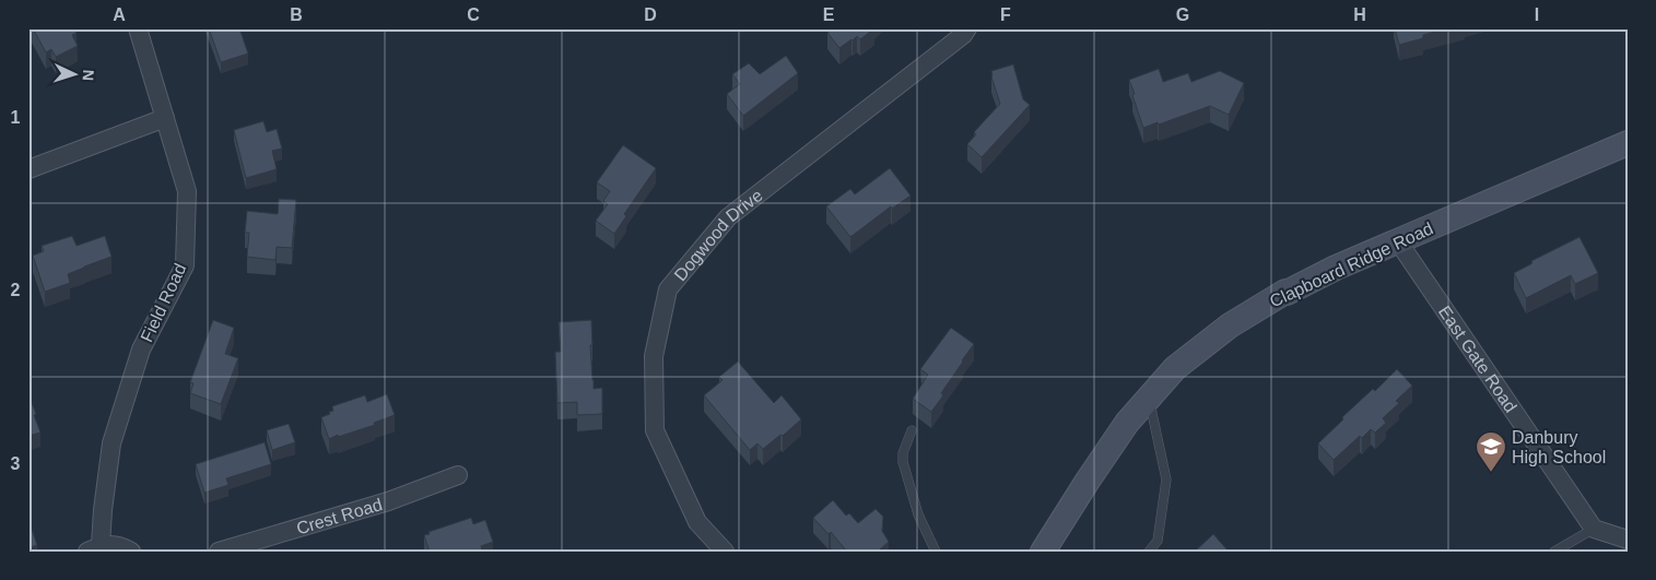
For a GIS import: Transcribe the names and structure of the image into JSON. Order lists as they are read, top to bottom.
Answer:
{
  "streets": {
    "main road": ["Clapboard Ridge Road"],
    "street": [
      "Dogwood Drive",
      "Field Road",
      "East Gate Road",
      "Crest Road"
    ]
  },
  "crossings": [
    ["Clapboard Ridge Road", "East Gate Road"]
  ],
  "places": {
    "school or university": ["Danbury High School"]
  },
  "north": "right",
  "grid": {
    "columns": [
      "A",
      "B",
      "C",
      "D",
      "E",
      "F",
      "G",
      "H",
      "I"
    ],
    "rows": ["1", "2", "3"]
  }
}
